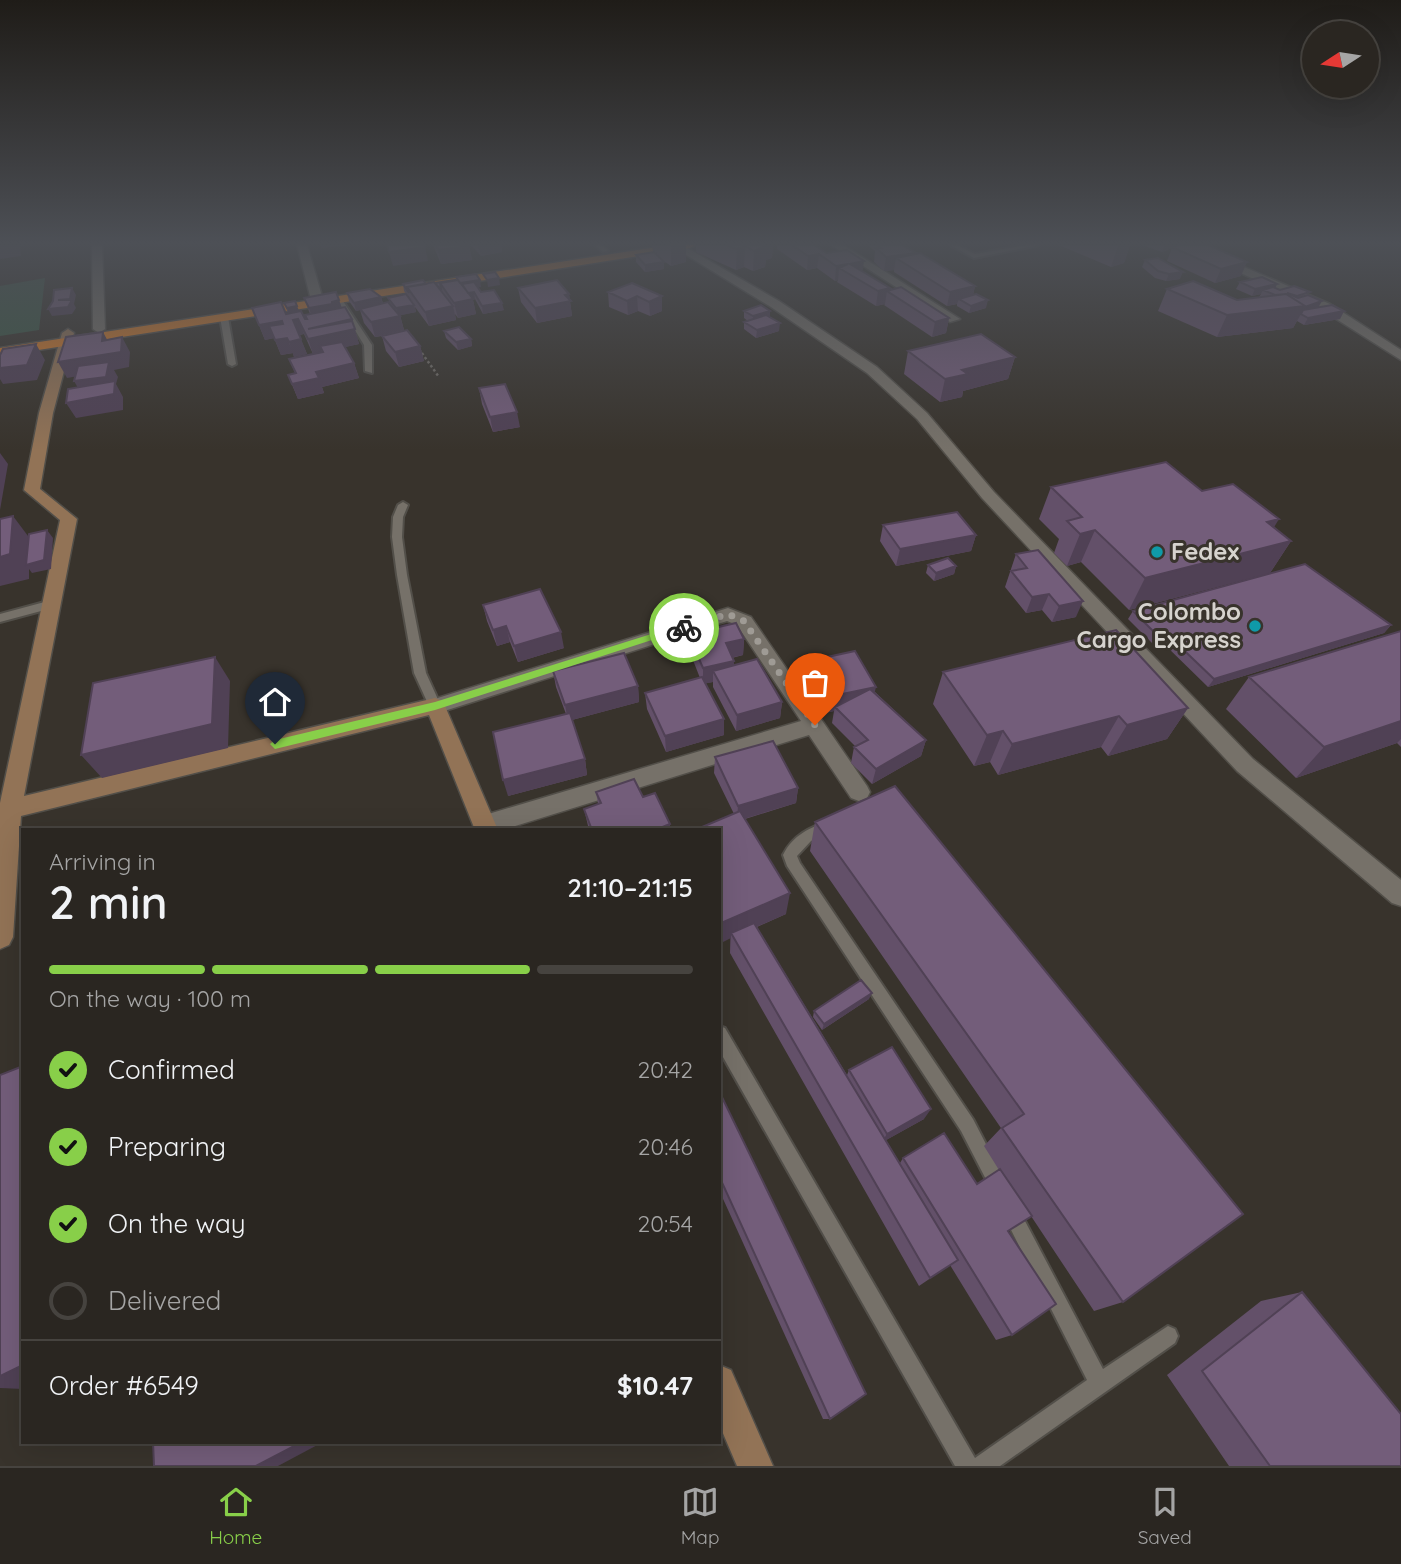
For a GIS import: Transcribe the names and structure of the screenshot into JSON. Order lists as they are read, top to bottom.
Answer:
{
  "places": ["Fedex", "Colombo Cargo Express"],
  "north": "left",
  "page": {
    "heading": ["2 min", "Arriving in", "21:10–21:15"],
    "panel": ["Order #6549", "$10.47"],
    "bar": "On the way · 100 m",
    "list": [
      ["Confirmed", "20:42"],
      ["Preparing", "20:46"],
      ["On the way", "20:54"],
      "Delivered"
    ],
    "tabs": ["Home", "Map", "Saved"]
  }
}
